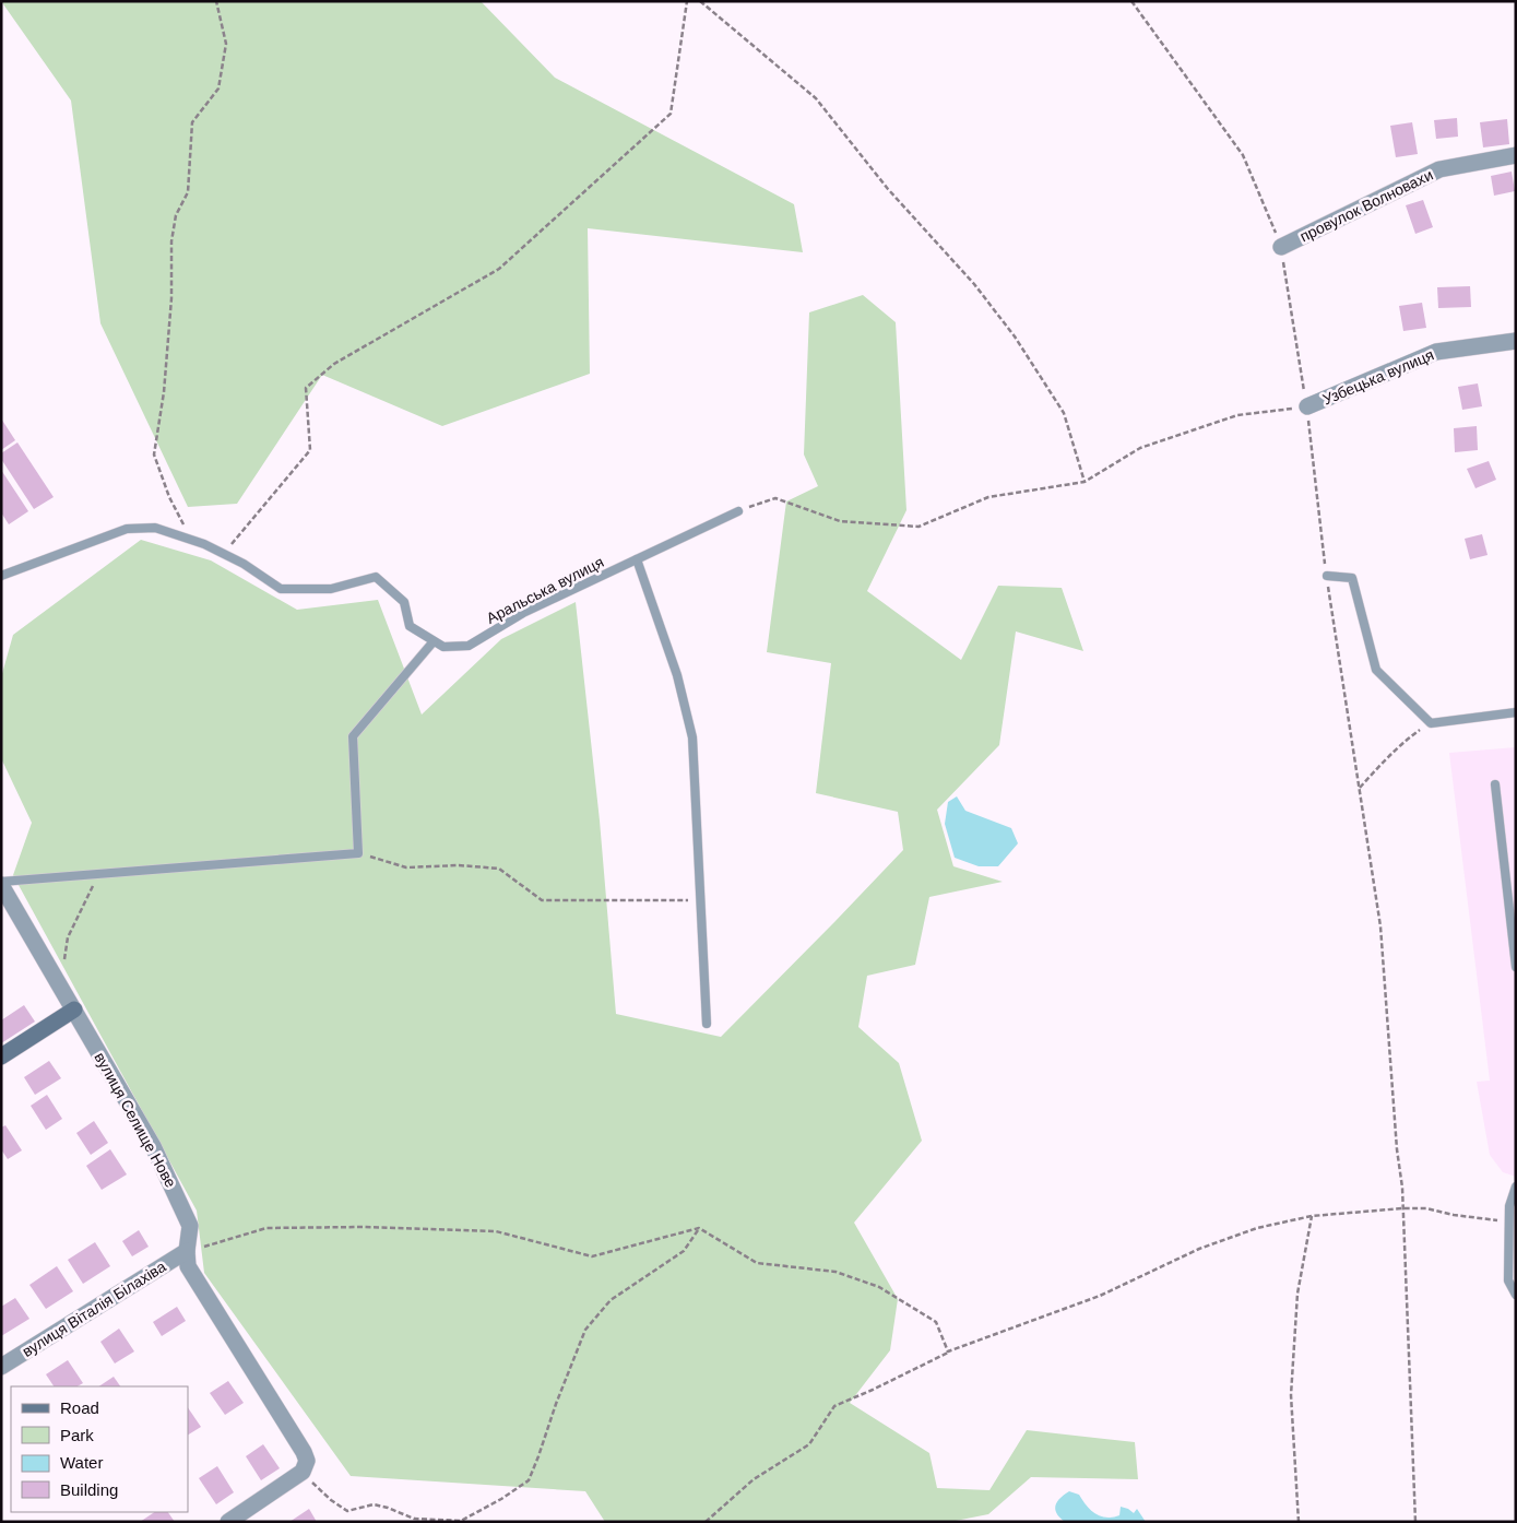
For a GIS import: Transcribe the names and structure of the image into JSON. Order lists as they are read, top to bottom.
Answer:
{
  "streets": {
    "street": [
      "провулок Волновахи",
      "Узбецька вулиця",
      "вулиця Селище Нове",
      "вулиця Віталія Білахіва"
    ],
    "lane": ["Аральська вулиця"]
  },
  "crossings": [
    ["вулиця Селище Нове", "вулиця Віталія Білахіва"]
  ],
  "legend": [
    "Road",
    "Park",
    "Water",
    "Building"
  ]
}
